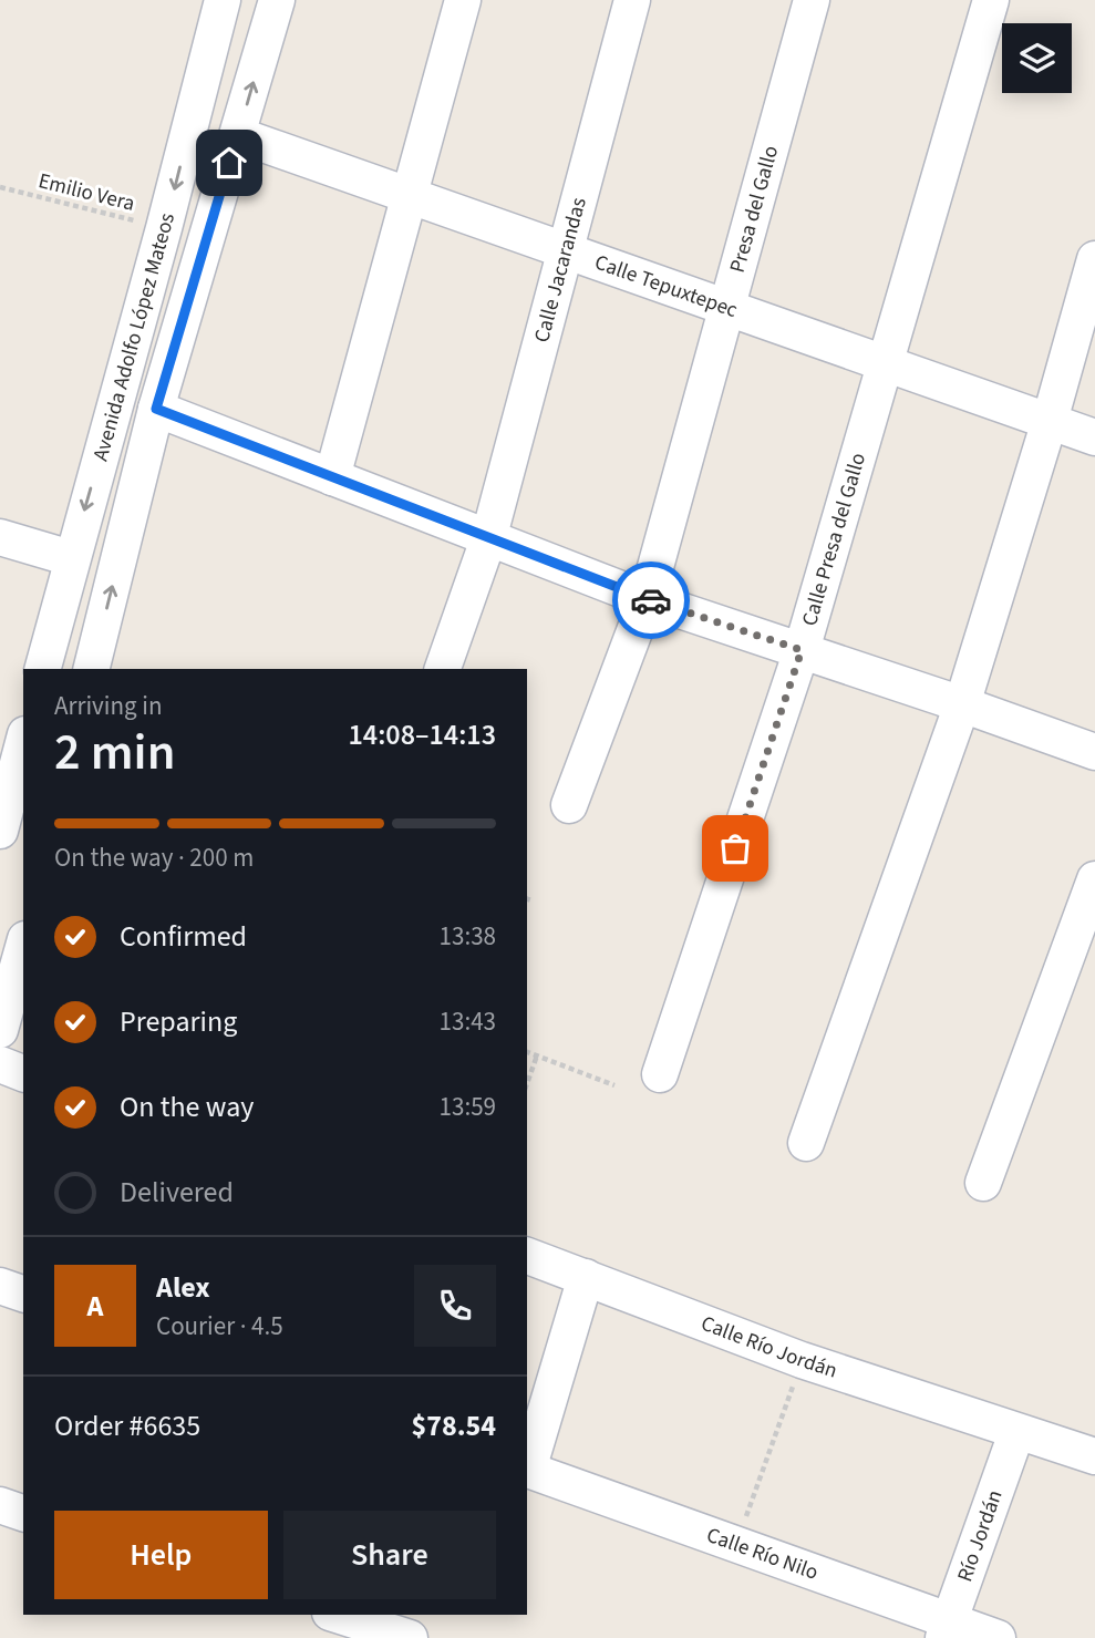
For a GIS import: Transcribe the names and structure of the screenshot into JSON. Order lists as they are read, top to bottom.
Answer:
{
  "streets": {
    "street": [
      "Presa del Gallo",
      "Calle Jacarandas",
      "Calle Tepuxtepec",
      "Avenida Adolfo López Mateos",
      "Calle Presa del Gallo",
      "Calle Río Jordán",
      "Río Jordán",
      "Calle Río Nilo"
    ],
    "path": ["Emilio Vera"]
  },
  "crossings": [
    ["Emilio Vera", "Avenida Adolfo López Mateos"],
    ["Presa del Gallo", "Calle Tepuxtepec"],
    ["Calle Jacarandas", "Calle Tepuxtepec"],
    ["Calle Tepuxtepec", "Avenida Adolfo López Mateos"],
    ["Calle Tepuxtepec", "Calle Presa del Gallo"],
    ["Calle Río Jordán", "Río Jordán"],
    ["Río Jordán", "Calle Río Nilo"]
  ],
  "page": {
    "heading": ["2 min", "Arriving in", "14:08–14:13"],
    "panel": [
      "Alex",
      "Courier · 4.5",
      "Order #6635",
      "$78.54"
    ],
    "bar": "On the way · 200 m",
    "list": [
      ["Confirmed", "13:38"],
      ["Preparing", "13:43"],
      ["On the way", "13:59"],
      "Delivered"
    ],
    "round": "A",
    "buttons": ["Help", "Share"]
  }
}
